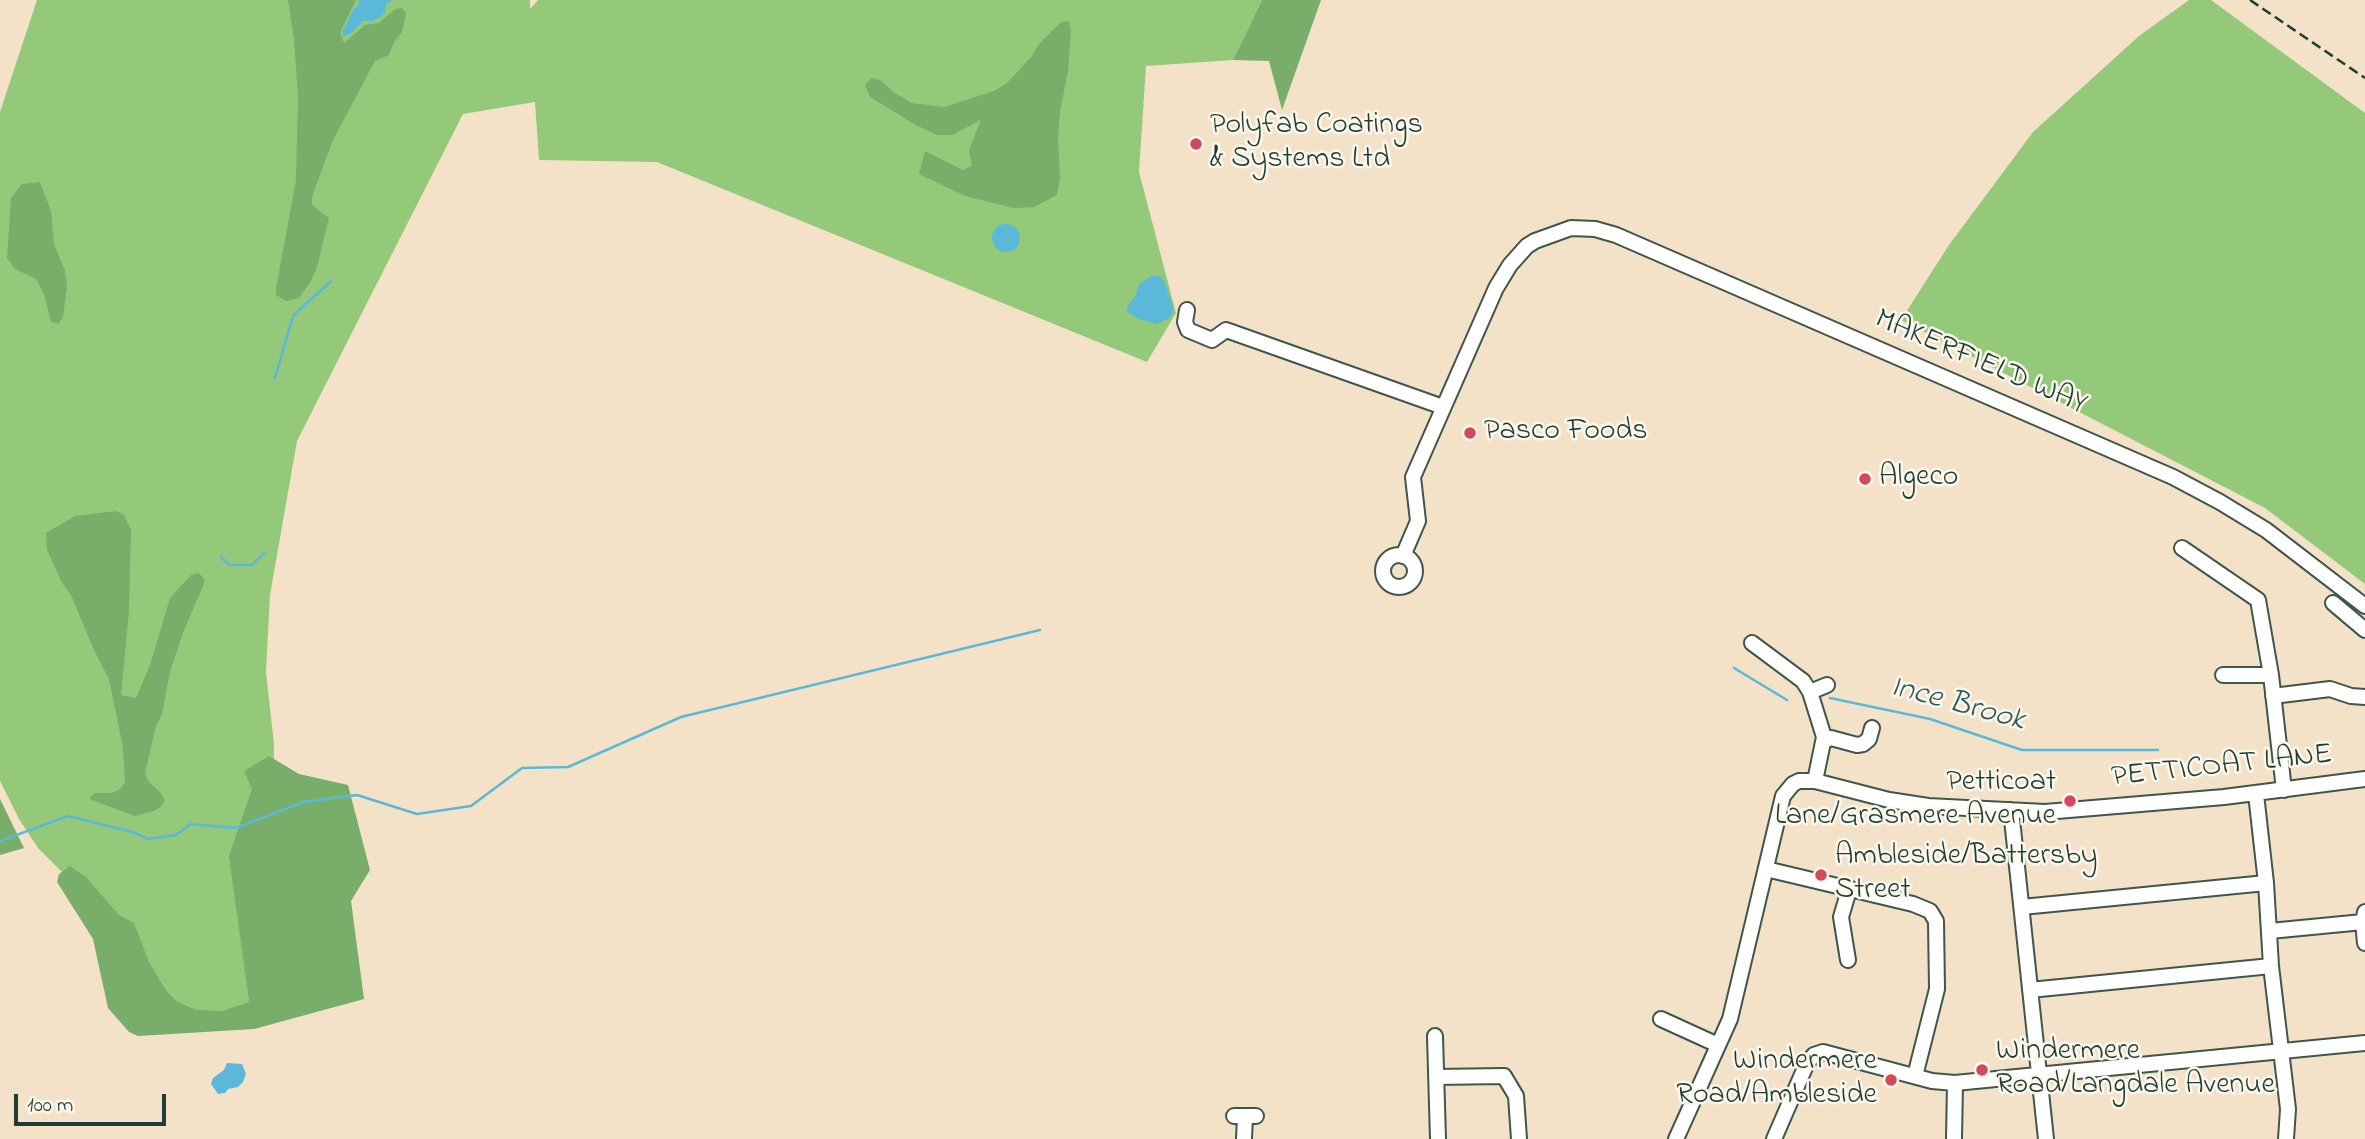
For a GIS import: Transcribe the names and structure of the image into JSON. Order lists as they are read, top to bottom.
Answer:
{
  "streets": {
    "street": ["MAKERFIELD WAY", "PETTICOAT LANE"]
  },
  "water": ["Ince Brook"],
  "places": [
    "Polyfab Coatings & Systems Ltd",
    "Pasco Foods",
    "Algeco",
    "Petticoat Lane/Grasmere Avenue",
    "Ambleside/Battersby Street",
    "Windermere Road/Langdale Avenue",
    "Windermere Road/Ambleside"
  ],
  "scale_bar": "100 m"
}
